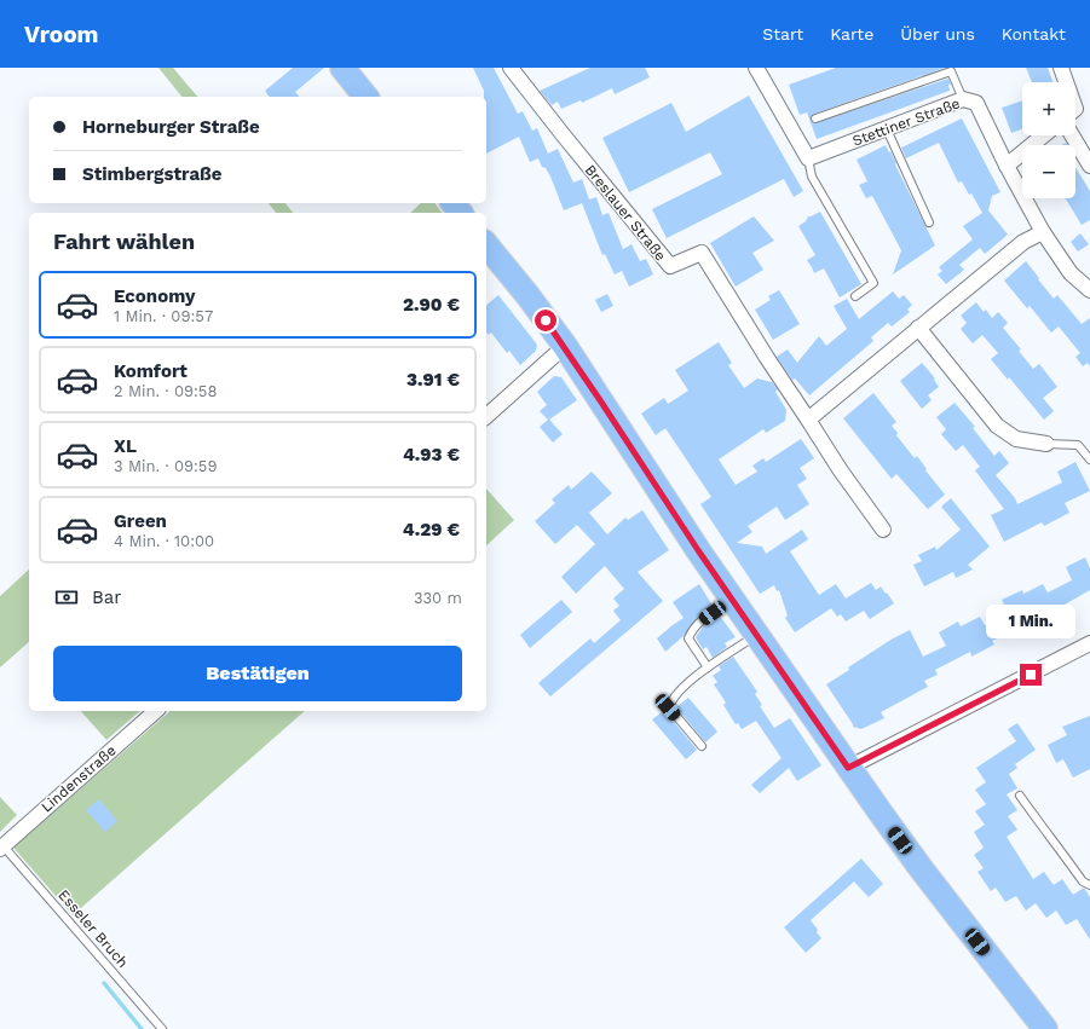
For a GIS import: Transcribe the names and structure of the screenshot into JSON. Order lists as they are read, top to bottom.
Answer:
{
  "streets": {
    "street": ["Stettiner Straße", "Breslauer Straße", "Lindenstraße"],
    "lane": ["Esseler Bruch"]
  },
  "crossings": [
    ["Lindenstraße", "Esseler Bruch"]
  ],
  "page": {
    "header": "Vroom",
    "nav": [
      "Start",
      "Karte",
      "Über uns",
      "Kontakt"
    ],
    "map_buttons": ["+", "−"],
    "banner": ["Horneburger Straße", "Stimbergstraße"],
    "heading": "Fahrt wählen",
    "list": [
      {
        "name": "Economy",
        "note": "1 Min. · 09:57",
        "value": "2.90 €"
      },
      {
        "name": "Komfort",
        "note": "2 Min. · 09:58",
        "value": "3.91 €"
      },
      {
        "name": "XL",
        "note": "3 Min. · 09:59",
        "value": "4.93 €"
      },
      {
        "name": "Green",
        "note": "4 Min. · 10:00",
        "value": "4.29 €"
      }
    ],
    "pay": ["Bar", "330 m"],
    "bubble": "1 Min.",
    "buttons": "Bestätigen"
  }
}
